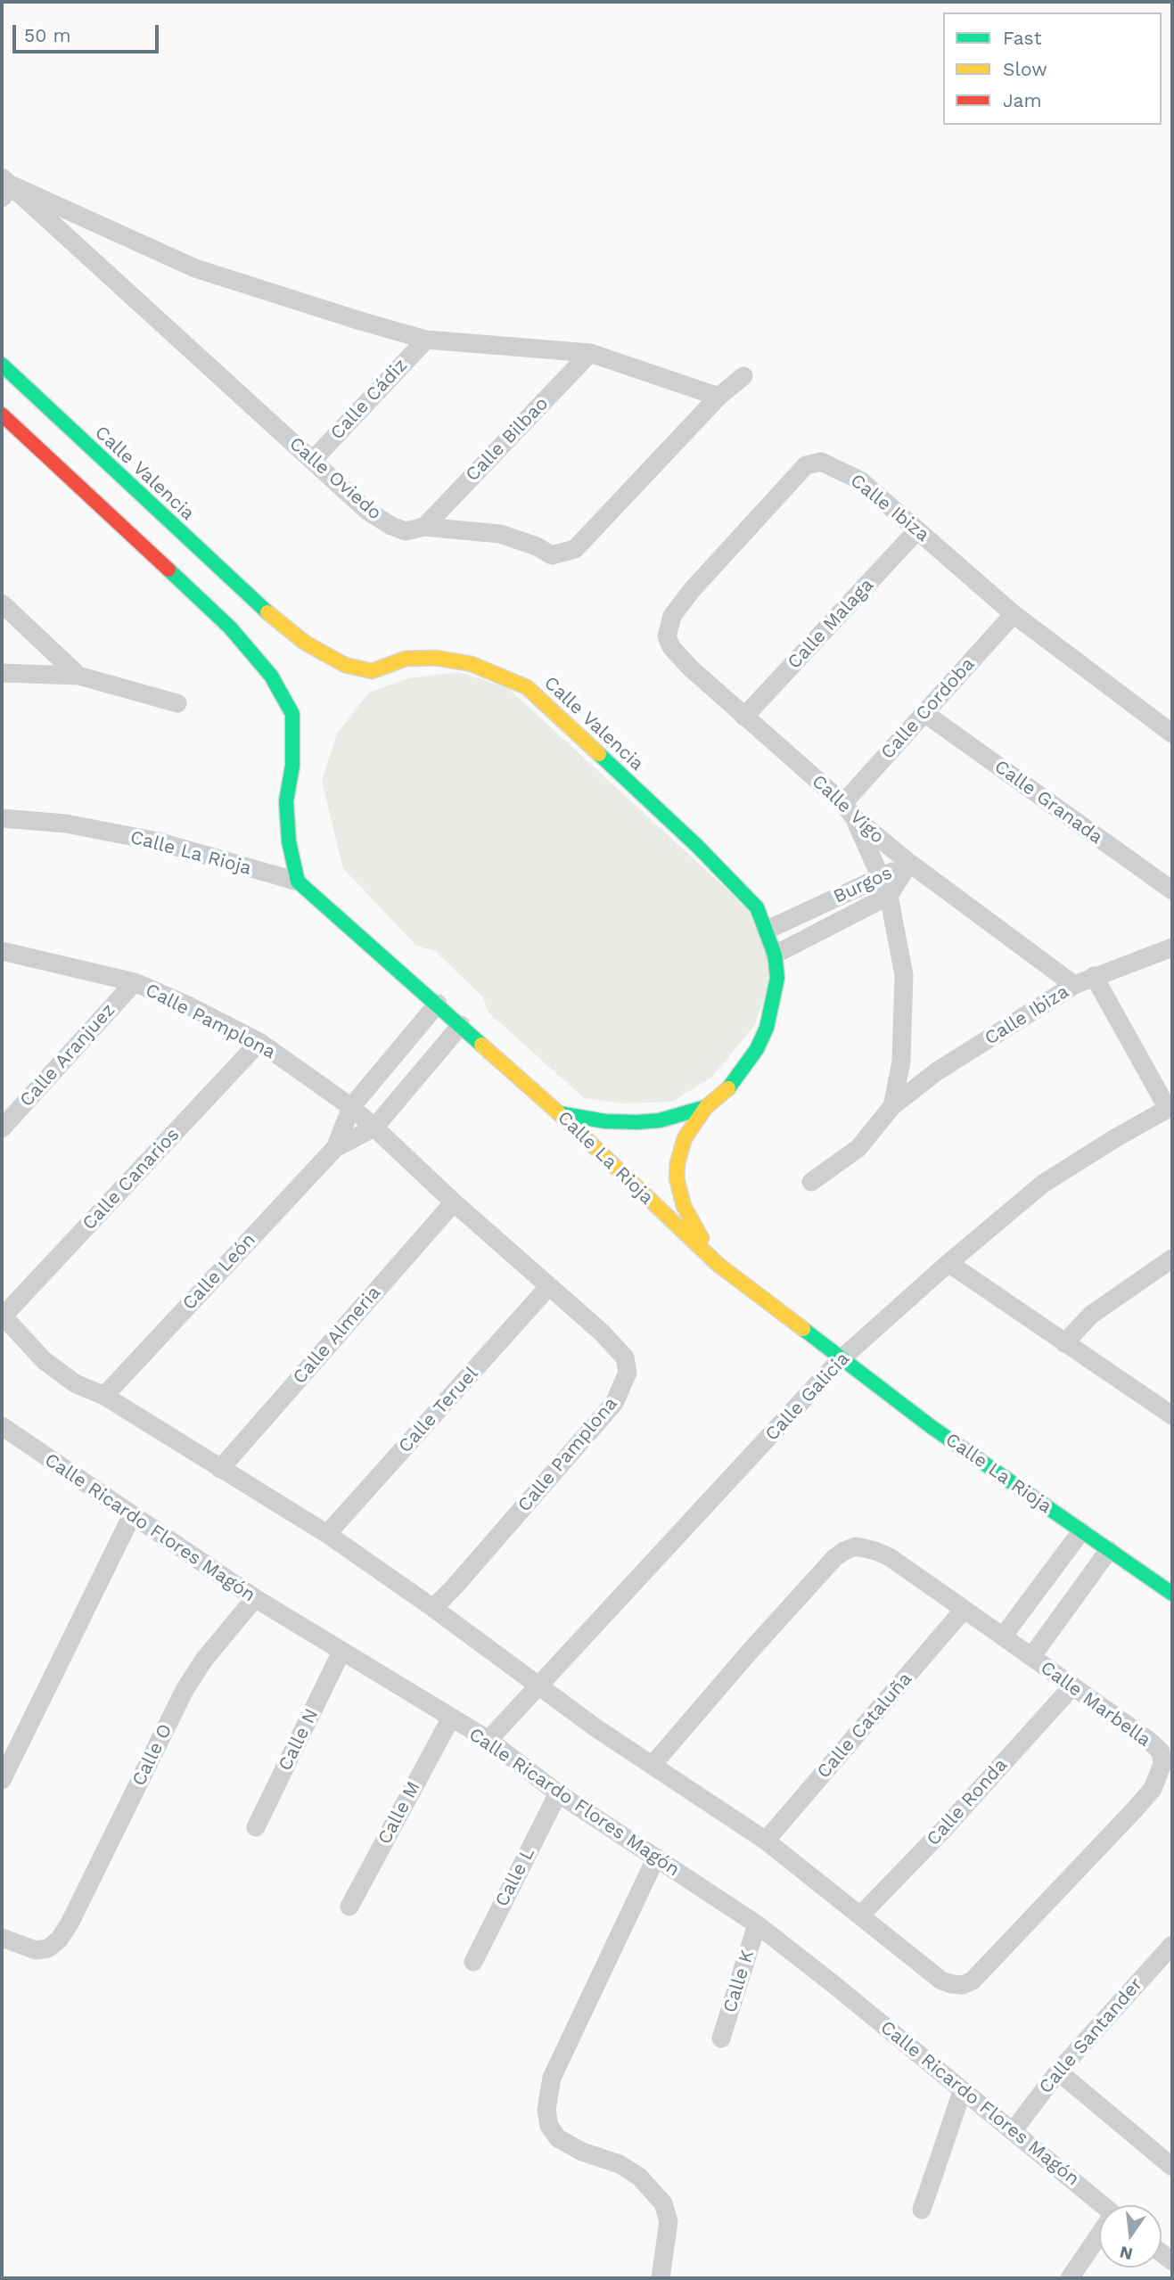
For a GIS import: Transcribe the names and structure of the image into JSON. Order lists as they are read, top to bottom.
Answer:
{
  "streets": {
    "street": [
      "Calle Cádiz",
      "Calle Bilbao",
      "Calle Valencia",
      "Calle Oviedo",
      "Calle Ibiza",
      "Calle Malaga",
      "Calle Cordoba",
      "Calle Granada",
      "Calle Vigo",
      "Calle La Rioja",
      "Burgos",
      "Calle Pamplona",
      "Calle Aranjuez",
      "Calle Canarios",
      "Calle León",
      "Calle Almeria",
      "Calle Galicia",
      "Calle Teruel",
      "Calle Ricardo Flores Magón",
      "Calle Marbella",
      "Calle Cataluña",
      "Calle N",
      "Calle O",
      "Calle Ronda",
      "Calle M",
      "Calle L",
      "Calle K",
      "Calle Santander"
    ]
  },
  "crossings": [
    ["Calle Cádiz", "Calle Oviedo"],
    ["Calle Bilbao", "Calle Oviedo"],
    ["Calle Valencia", "Calle La Rioja"],
    ["Calle Valencia", "Burgos"],
    ["Calle Ibiza", "Calle Malaga"],
    ["Calle Ibiza", "Calle Cordoba"],
    ["Calle Ibiza", "Calle Vigo"],
    ["Calle Ibiza", "Burgos"],
    ["Calle Malaga", "Calle Vigo"],
    ["Calle Cordoba", "Calle Granada"],
    ["Calle Cordoba", "Calle Vigo"],
    ["Calle Vigo", "Burgos"],
    ["Calle La Rioja", "Calle León"],
    ["Calle La Rioja", "Calle Galicia"],
    ["Calle Pamplona", "Calle Aranjuez"],
    ["Calle Pamplona", "Calle Canarios"],
    ["Calle Pamplona", "Calle León"],
    ["Calle Pamplona", "Calle Almeria"],
    ["Calle Pamplona", "Calle Teruel"],
    ["Calle Pamplona", "Calle Marbella"],
    ["Calle Galicia", "Calle Ricardo Flores Magón"],
    ["Calle Galicia", "Calle Marbella"],
    ["Calle Ricardo Flores Magón", "Calle N"],
    ["Calle Ricardo Flores Magón", "Calle O"],
    ["Calle Ricardo Flores Magón", "Calle M"],
    ["Calle Ricardo Flores Magón", "Calle L"],
    ["Calle Ricardo Flores Magón", "Calle K"],
    ["Calle Ricardo Flores Magón", "Calle Santander"],
    ["Calle Marbella", "Calle Cataluña"],
    ["Calle Marbella", "Calle Ronda"]
  ],
  "legend": ["Fast", "Slow", "Jam"],
  "scale_bar": "50 m",
  "north": "bottom"
}
